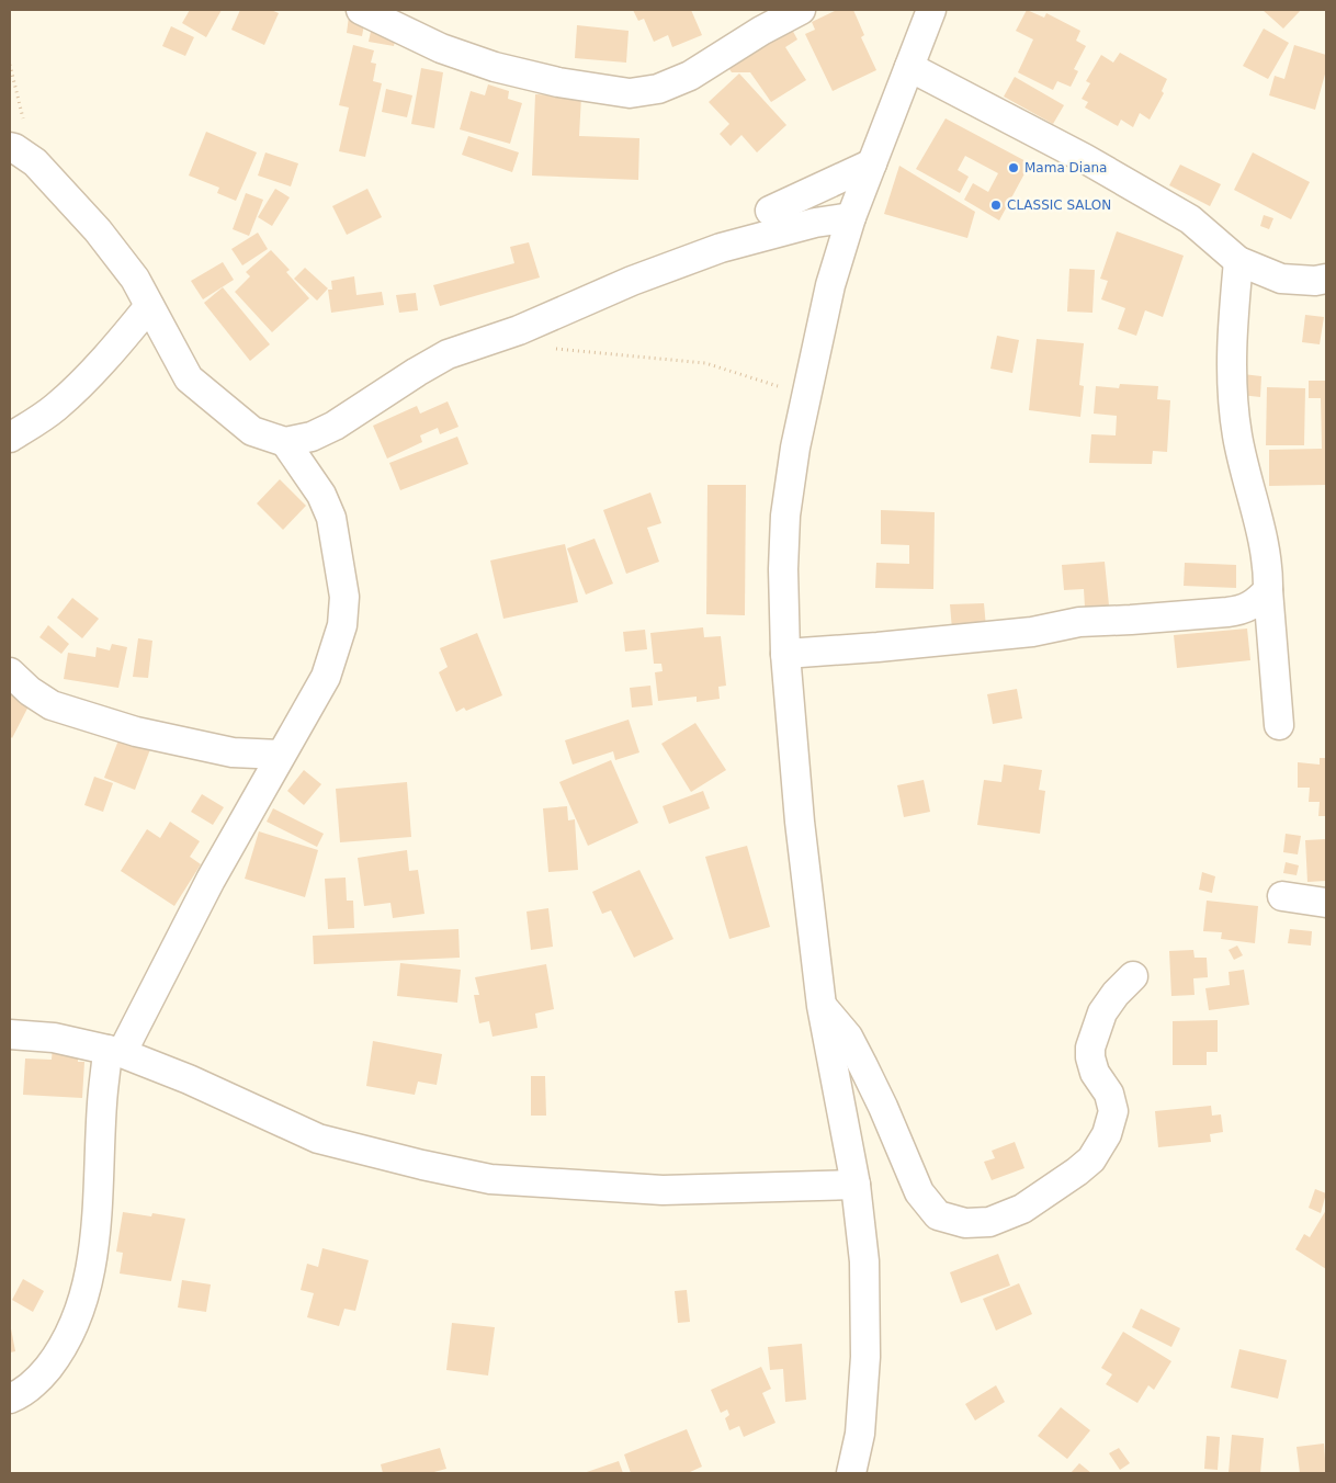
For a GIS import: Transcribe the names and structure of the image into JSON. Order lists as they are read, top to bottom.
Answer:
{
  "places": ["Mama Diana", "CLASSIC SALON"]
}
